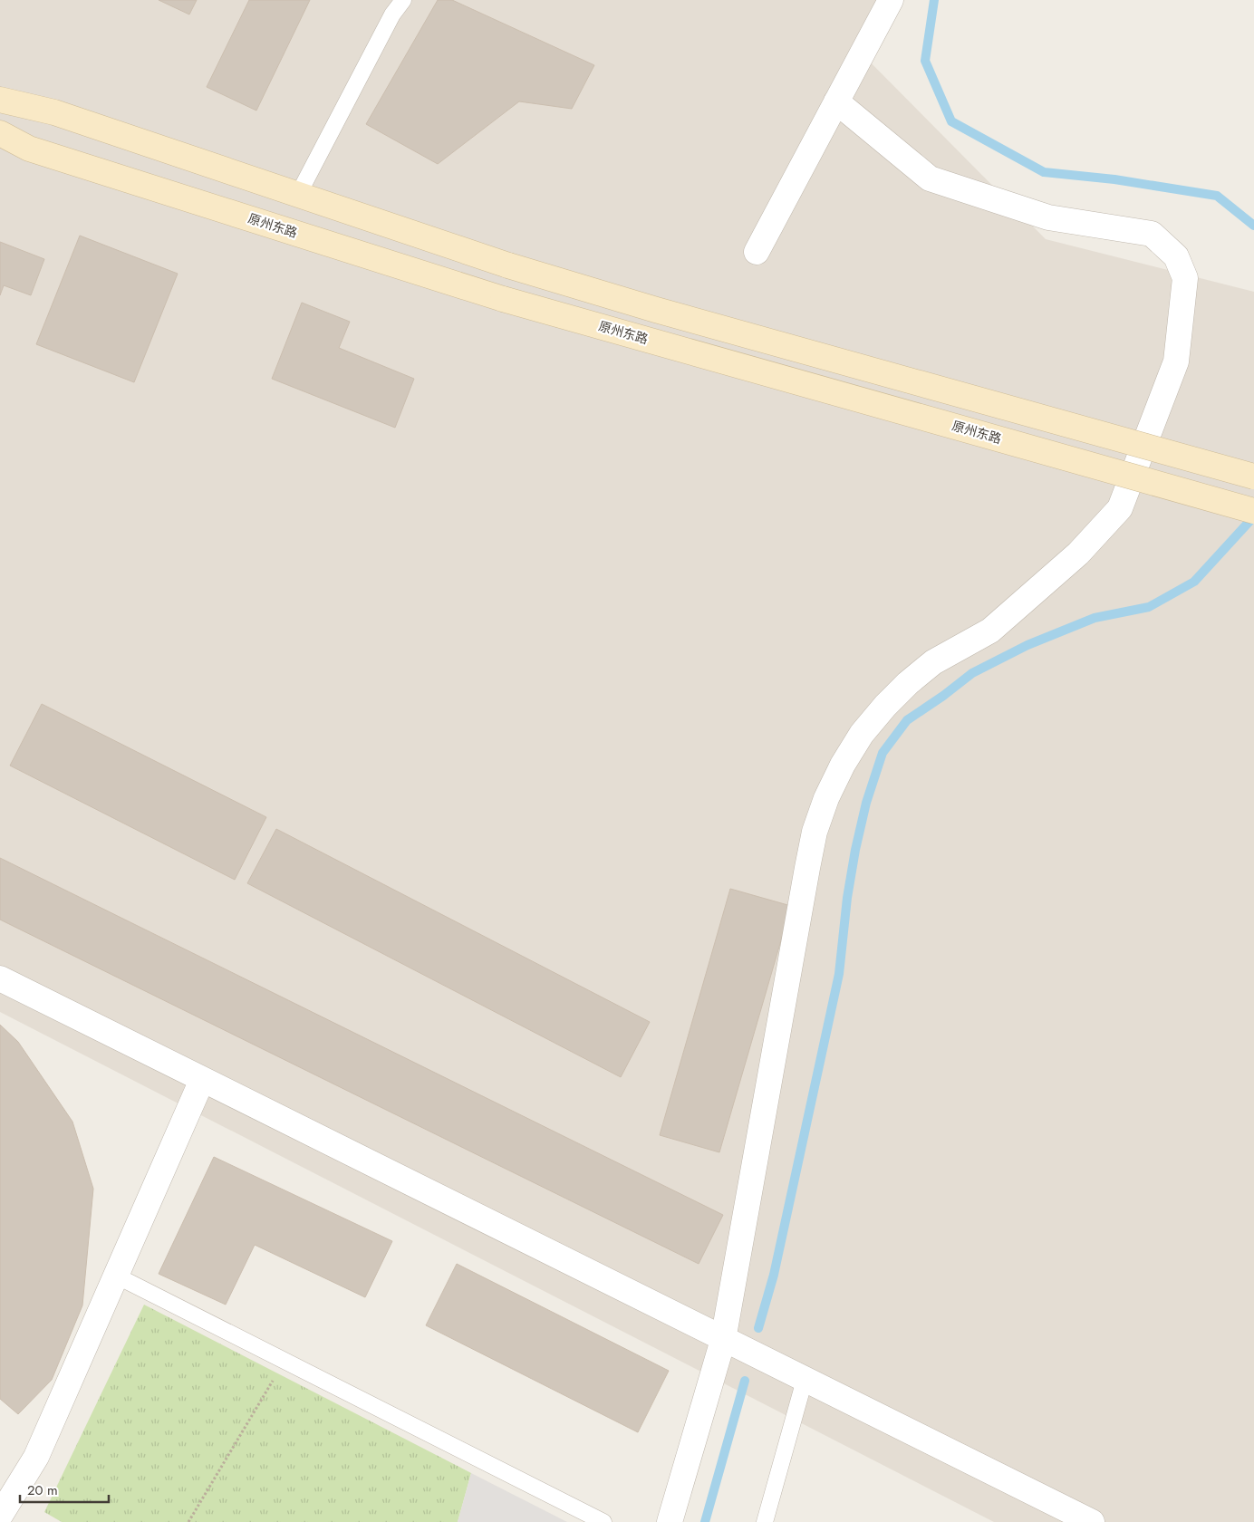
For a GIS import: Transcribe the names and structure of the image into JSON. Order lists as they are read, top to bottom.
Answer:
{
  "streets": {
    "main road": ["原州东路"]
  },
  "scale_bar": "20 m"
}
